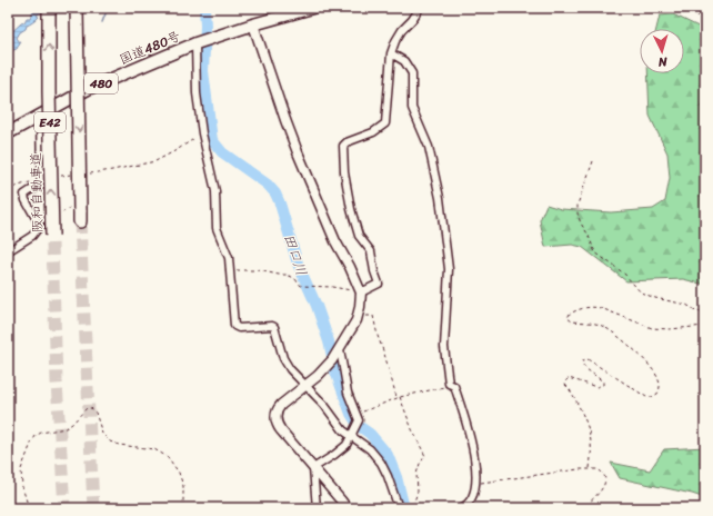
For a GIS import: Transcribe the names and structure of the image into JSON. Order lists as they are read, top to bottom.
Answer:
{
  "streets": {
    "highway": [
      "国道480号",
      "480",
      "E42",
      "阪和自動車道"
    ]
  },
  "water": ["田口川"],
  "north": "bottom"
}
